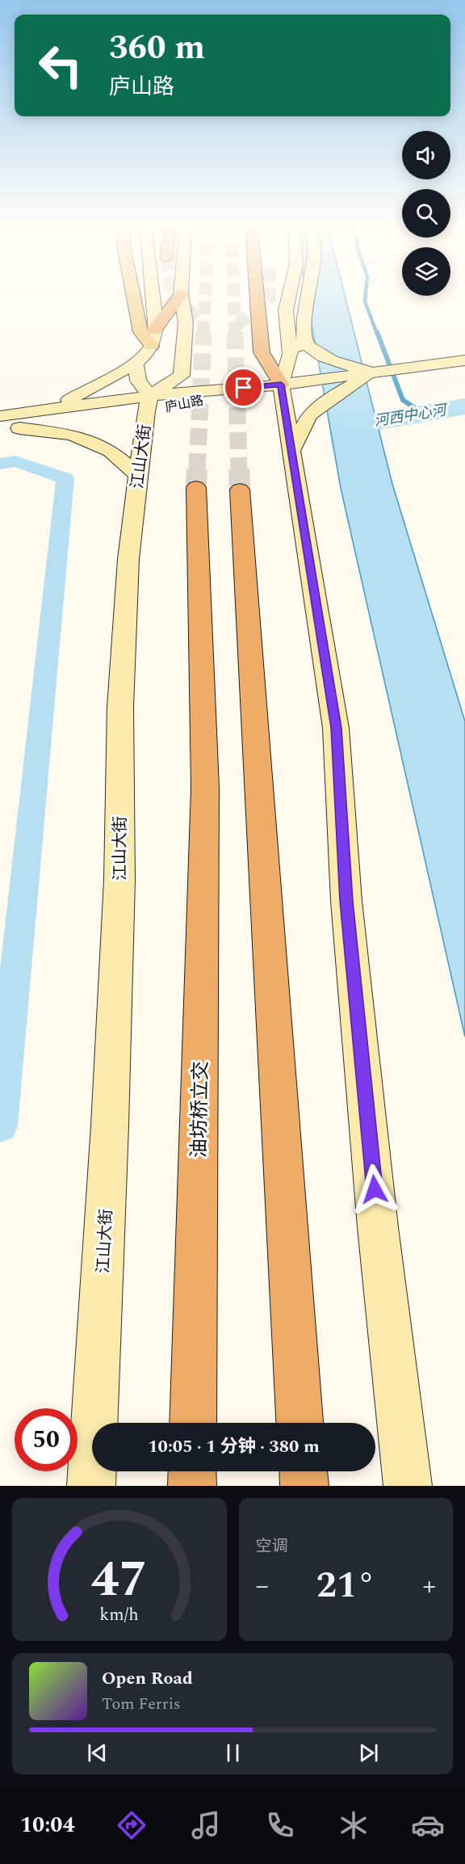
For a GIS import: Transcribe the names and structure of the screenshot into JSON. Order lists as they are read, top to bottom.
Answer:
{
  "streets": {
    "highway": ["油坊桥立交"],
    "main road": ["庐山路", "江山大街"]
  },
  "crossings": [
    ["庐山路", "江山大街"]
  ],
  "water": ["河西中心河"],
  "page": {
    "turn": ["360 m", "庐山路"],
    "limit": "50",
    "trip": "10:05 · 1 分钟 · 380 m",
    "tile": "空调",
    "heat": ["−", "21°", "+"],
    "song": ["Open Road", "Tom Ferris"],
    "tabs": "10:04",
    "gauge": ["47", "km/h"]
  }
}
